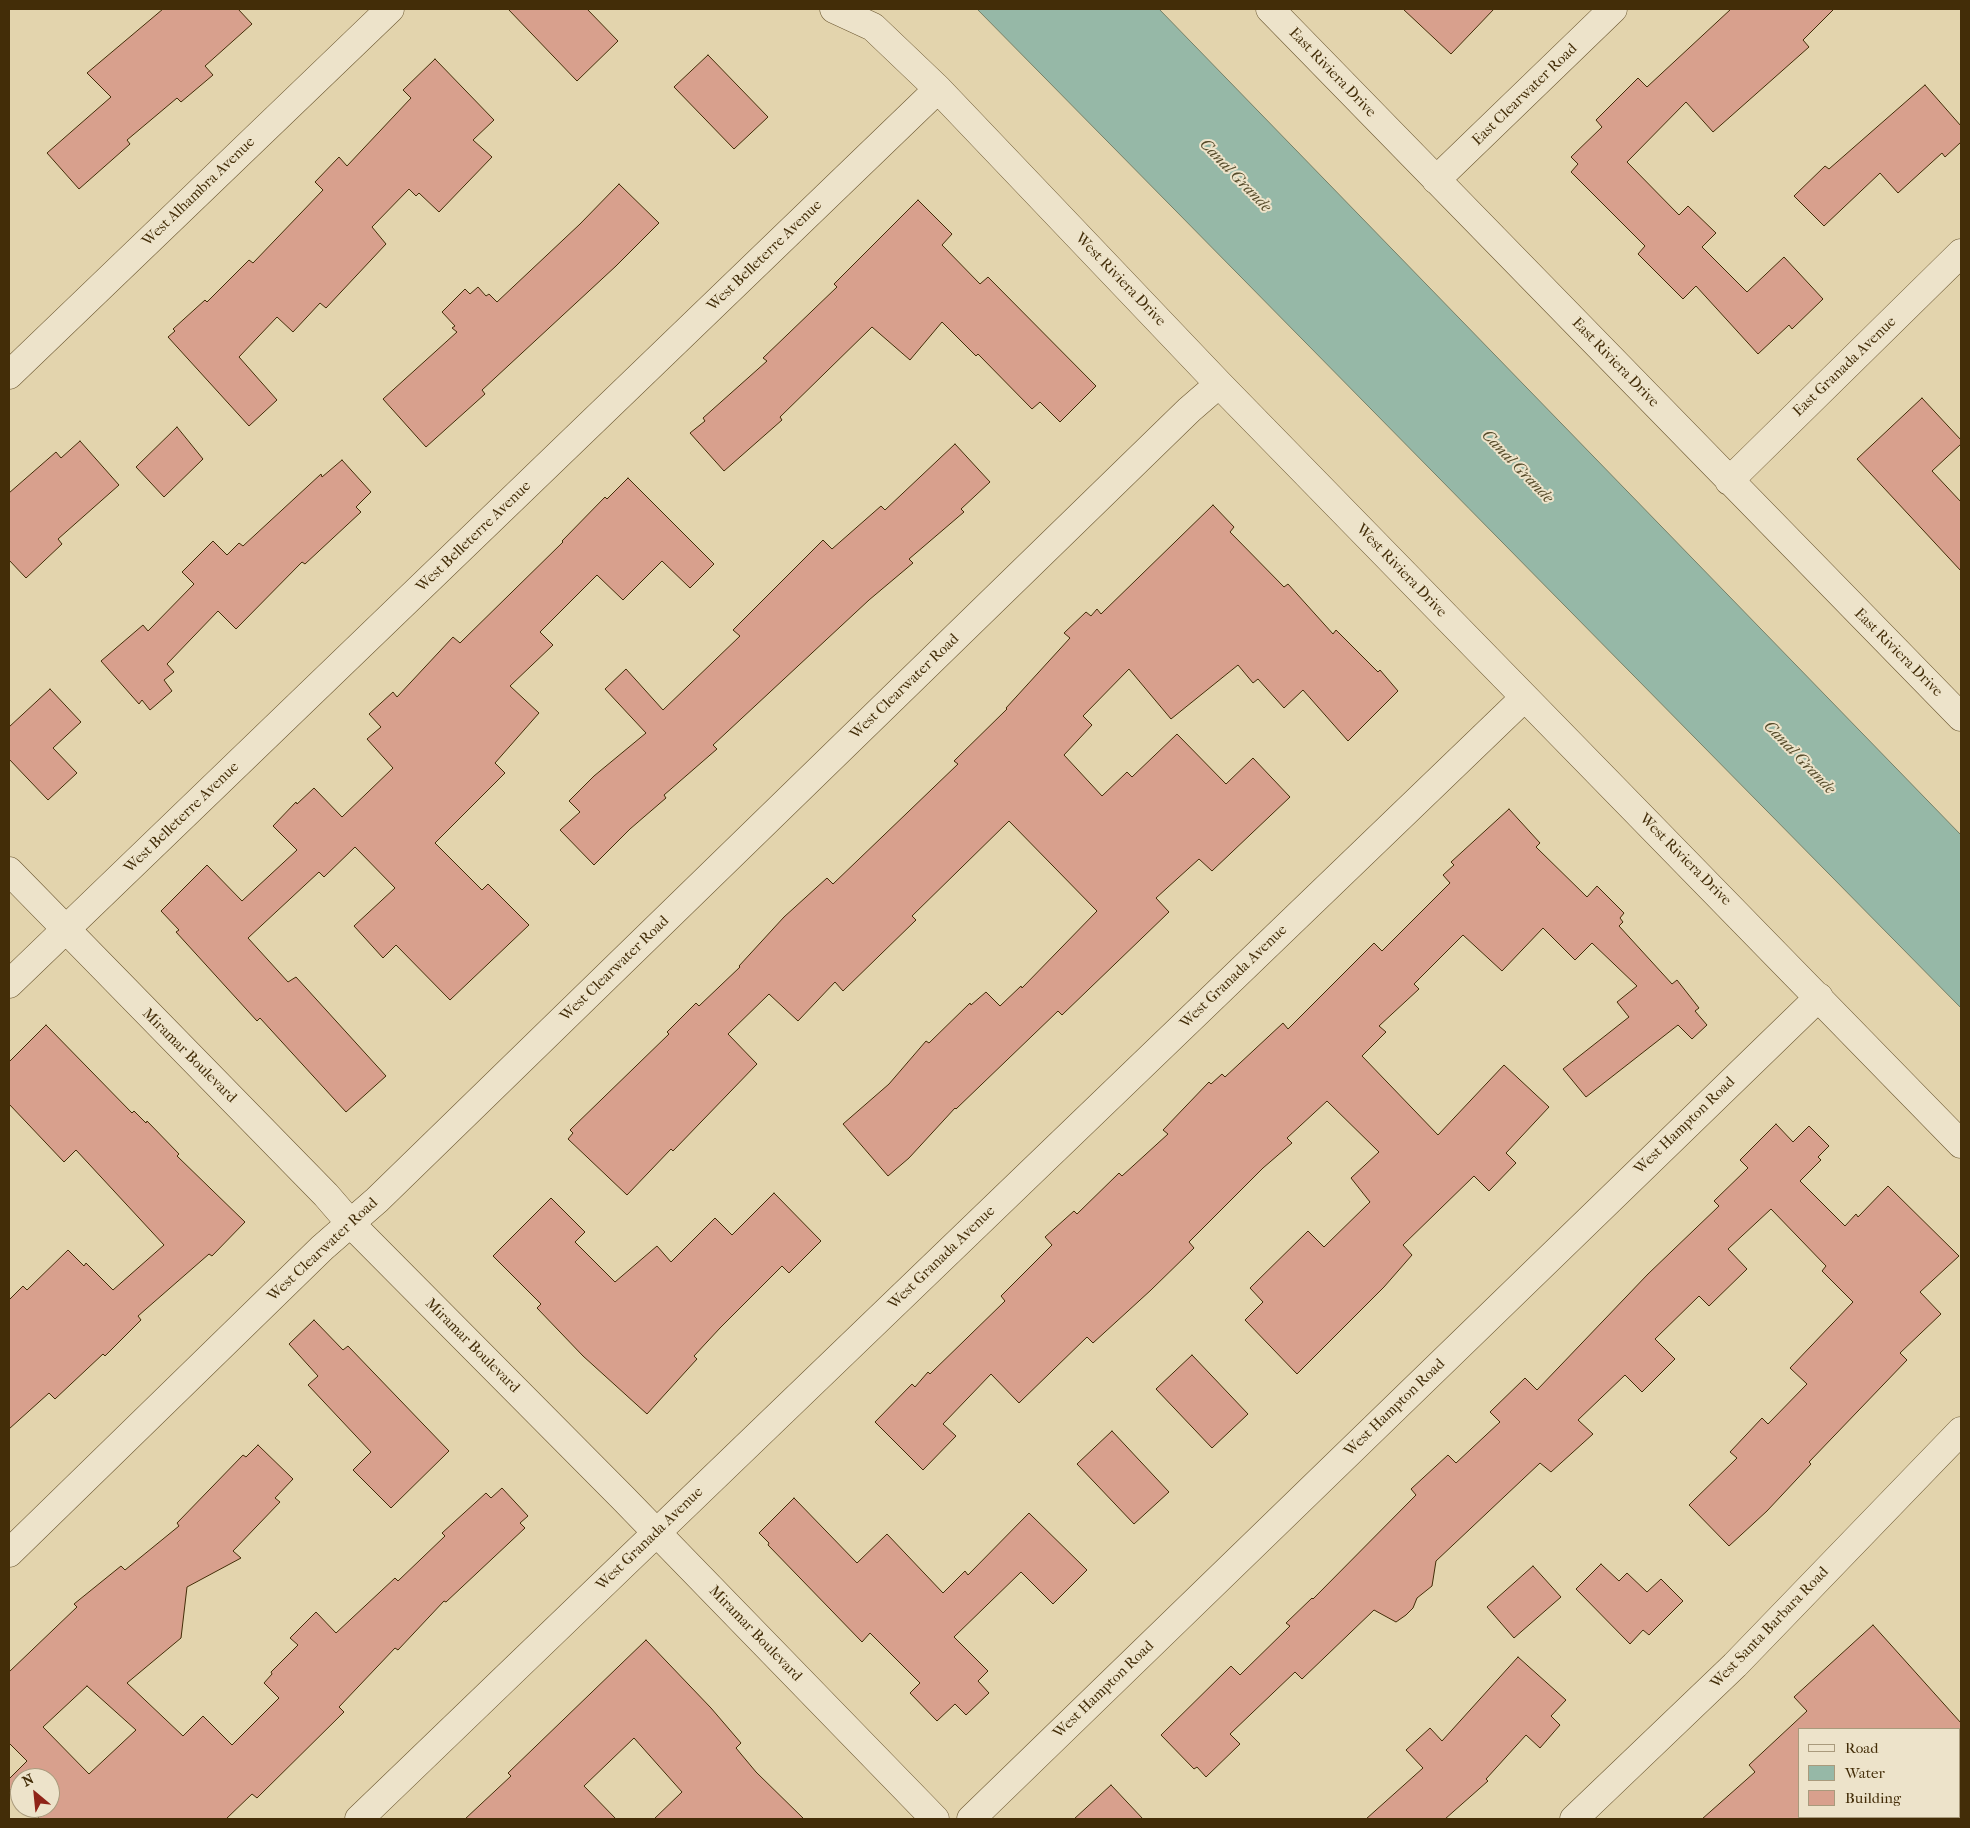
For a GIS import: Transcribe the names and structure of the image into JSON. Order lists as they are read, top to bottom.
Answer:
{
  "streets": {
    "street": [
      "East Riviera Drive",
      "East Clearwater Road",
      "West Alhambra Avenue",
      "West Belleterre Avenue",
      "West Riviera Drive",
      "East Granada Avenue",
      "West Clearwater Road",
      "West Granada Avenue",
      "Miramar Boulevard",
      "West Hampton Road",
      "West Santa Barbara Road"
    ]
  },
  "crossings": [
    ["East Riviera Drive", "East Clearwater Road"],
    ["East Riviera Drive", "East Granada Avenue"],
    ["West Belleterre Avenue", "West Riviera Drive"],
    ["West Belleterre Avenue", "Miramar Boulevard"],
    ["West Riviera Drive", "West Clearwater Road"],
    ["West Riviera Drive", "West Granada Avenue"],
    ["West Riviera Drive", "West Hampton Road"],
    ["West Clearwater Road", "Miramar Boulevard"],
    ["West Granada Avenue", "Miramar Boulevard"]
  ],
  "water": ["Canal Grande"],
  "legend": ["Road", "Water", "Building"],
  "north": "top left"
}
